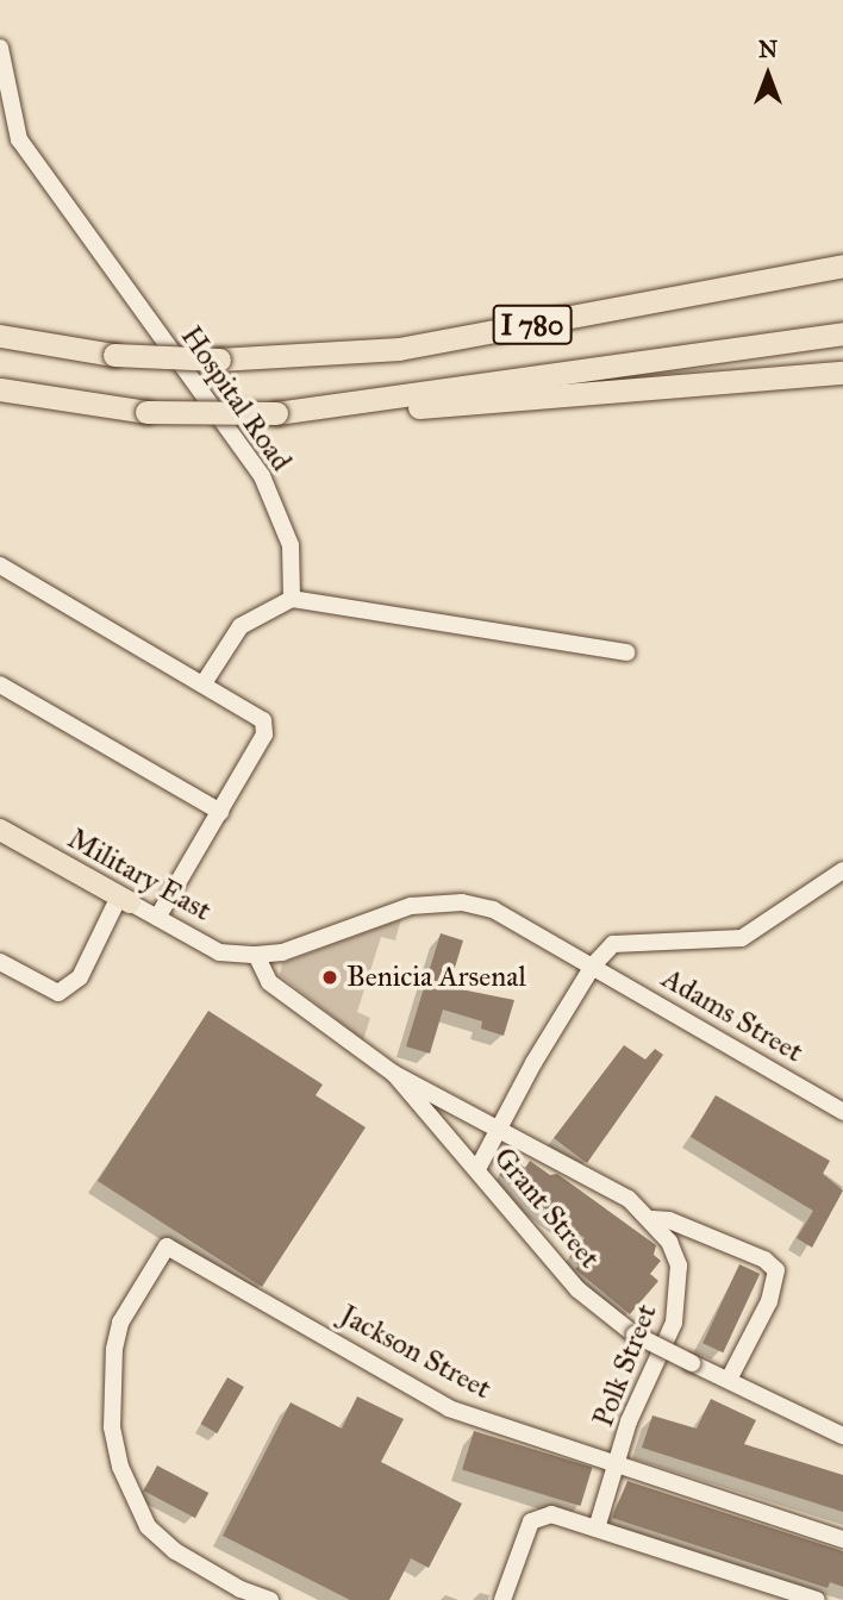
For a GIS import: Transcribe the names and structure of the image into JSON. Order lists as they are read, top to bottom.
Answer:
{
  "streets": {
    "highway": ["I 780"],
    "main road": ["Military East"],
    "street": [
      "Hospital Road",
      "Adams Street",
      "Grant Street",
      "Jackson Street",
      "Polk Street"
    ]
  },
  "crossings": [
    ["Military East", "Adams Street"],
    ["Military East", "Grant Street"],
    ["Grant Street", "Polk Street"],
    ["Jackson Street", "Polk Street"]
  ],
  "places": ["Benicia Arsenal"],
  "north": "top"
}
